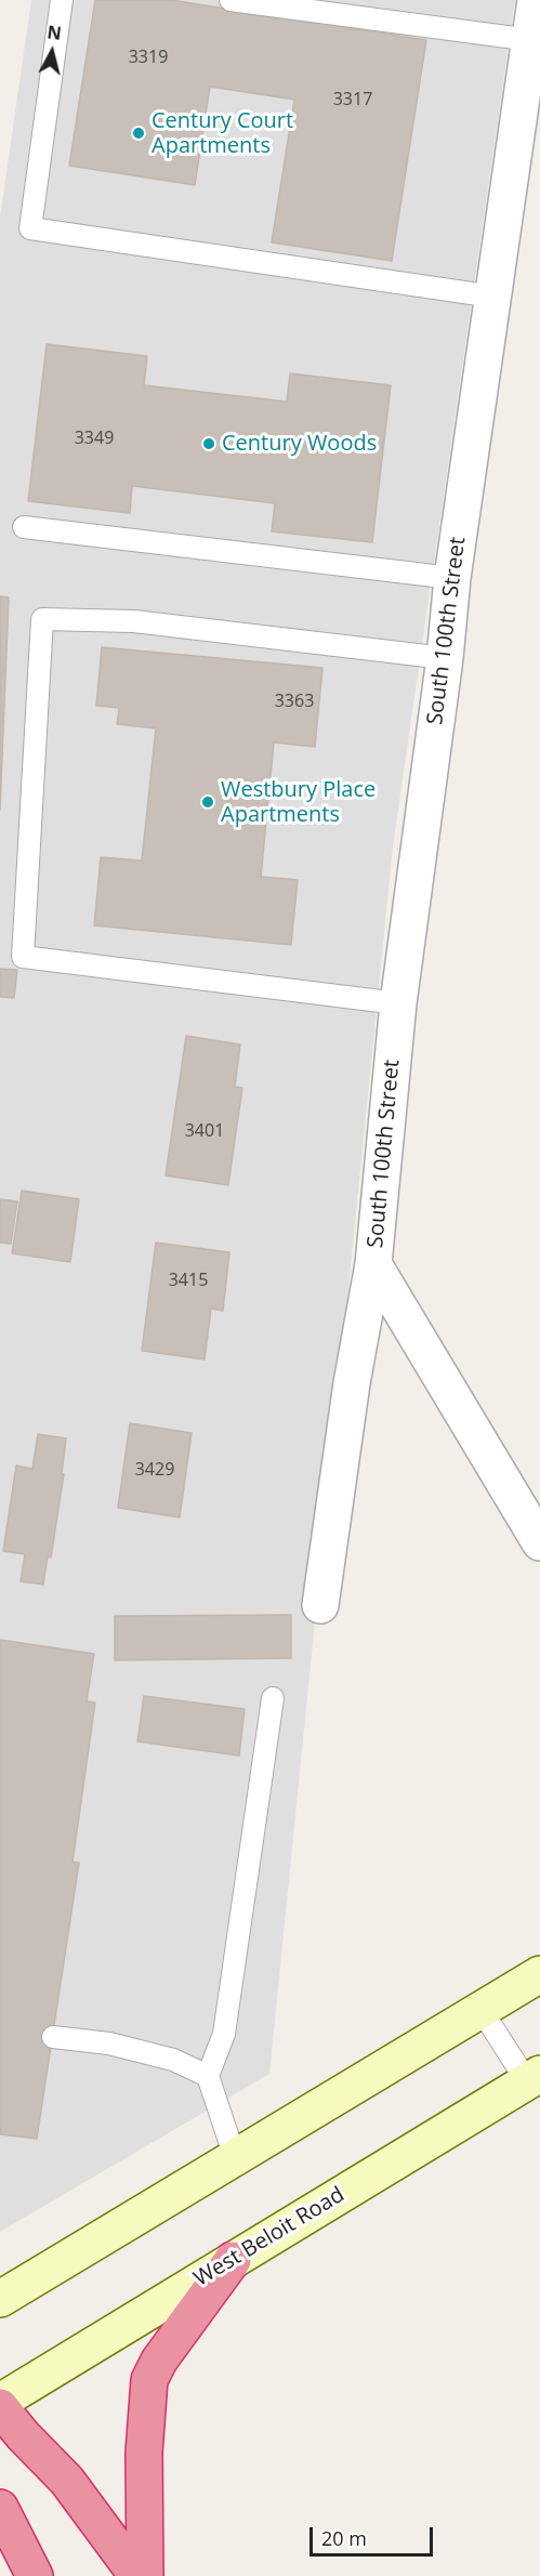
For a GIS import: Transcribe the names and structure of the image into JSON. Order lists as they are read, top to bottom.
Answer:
{
  "streets": {
    "main road": ["West Beloit Road"],
    "street": ["South 100th Street"]
  },
  "places": ["Century Court Apartments", "Century Woods", "Westbury Place Apartments"],
  "house_numbers": [
    "3319",
    "3317",
    "3349",
    "3363",
    "3401",
    "3415",
    "3429"
  ],
  "scale_bar": "20 m",
  "north": "top"
}
